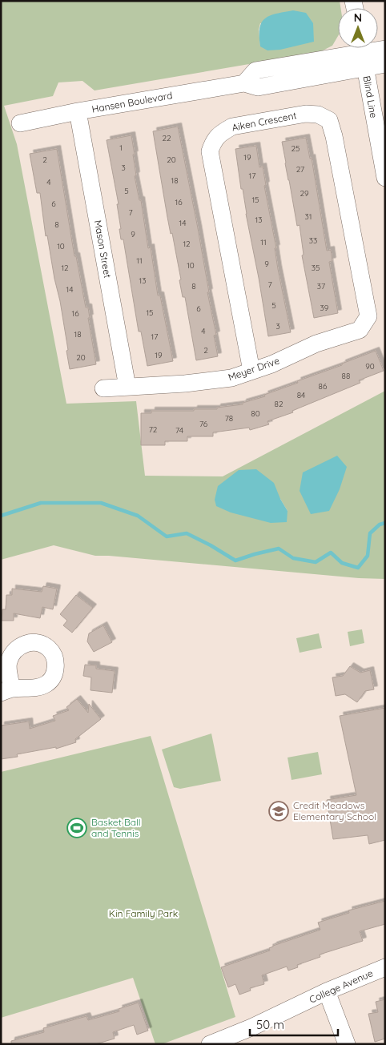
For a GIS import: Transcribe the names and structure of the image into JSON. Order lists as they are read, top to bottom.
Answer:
{
  "streets": {
    "street": [
      "Blind Line",
      "Hansen Boulevard",
      "Aiken Crescent",
      "Mason Street",
      "Meyer Drive",
      "College Avenue"
    ]
  },
  "crossings": [
    ["Blind Line", "Hansen Boulevard"],
    ["Hansen Boulevard", "Mason Street"],
    ["Aiken Crescent", "Meyer Drive"],
    ["Mason Street", "Meyer Drive"]
  ],
  "parks": ["Kin Family Park"],
  "places": {
    "school or university": ["Credit Meadows Elementary School"],
    "sports": ["Basket Ball and Tennis"]
  },
  "house_numbers": [
    "22",
    "1",
    "25",
    "19",
    "2",
    "20",
    "3",
    "27",
    "17",
    "18",
    "4",
    "5",
    "29",
    "15",
    "16",
    "6",
    "7",
    "31",
    "13",
    "14",
    "8",
    "9",
    "33",
    "11",
    "12",
    "10",
    "11",
    "9",
    "10",
    "12",
    "35",
    "13",
    "7",
    "8",
    "37",
    "14",
    "5",
    "39",
    "6",
    "15",
    "16",
    "3",
    "4",
    "18",
    "17",
    "2",
    "19",
    "20",
    "90",
    "88",
    "86",
    "84",
    "82",
    "80",
    "78",
    "76",
    "72",
    "74"
  ],
  "scale_bar": "50 m",
  "north": "top"
}
